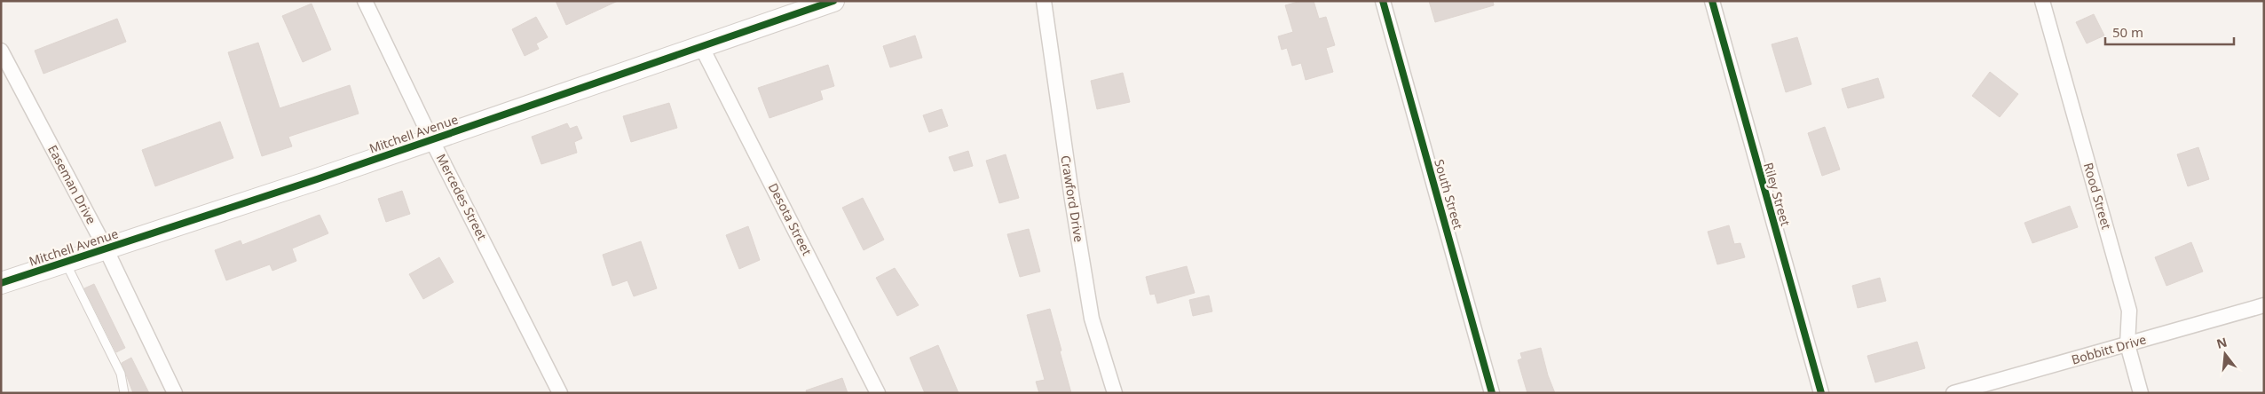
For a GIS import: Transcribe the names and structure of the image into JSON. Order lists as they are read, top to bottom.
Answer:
{
  "streets": {
    "street": [
      "Mitchell Avenue",
      "Easeman Drive",
      "South Street",
      "Riley Street",
      "Rood Street",
      "Mercedes Street",
      "Crawford Drive",
      "Desota Street",
      "Bobbitt Drive"
    ]
  },
  "crossings": [
    ["Mitchell Avenue", "Easeman Drive"],
    ["Mitchell Avenue", "Mercedes Street"],
    ["Mitchell Avenue", "Desota Street"],
    ["Rood Street", "Bobbitt Drive"]
  ],
  "scale_bar": "50 m",
  "north": "top"
}
